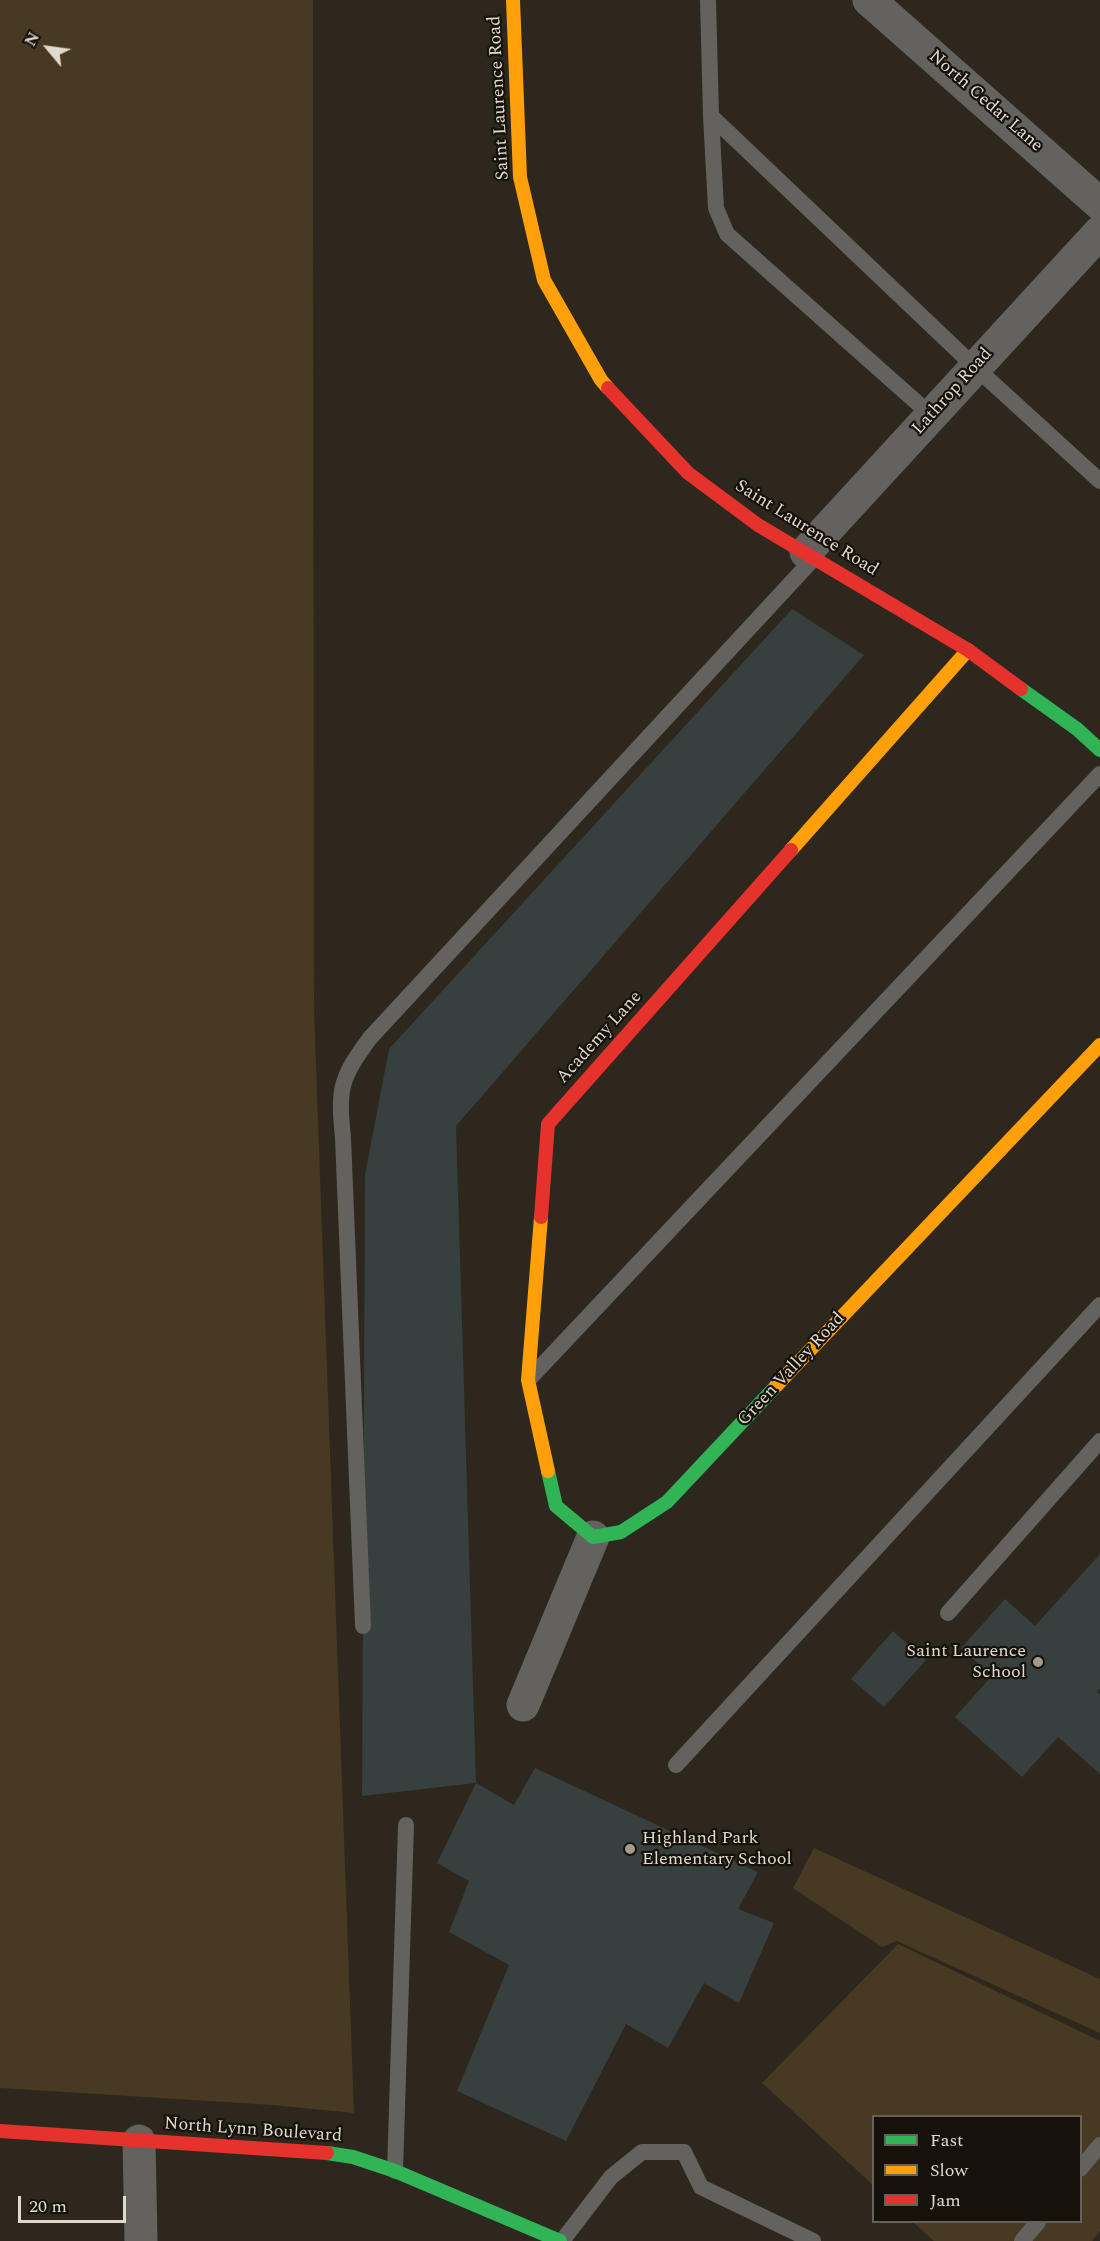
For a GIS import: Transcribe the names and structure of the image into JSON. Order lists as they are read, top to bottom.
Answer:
{
  "streets": {
    "street": [
      "Saint Laurence Road",
      "North Cedar Lane",
      "Lathrop Road",
      "Academy Lane",
      "Green Valley Road",
      "North Lynn Boulevard"
    ]
  },
  "crossings": [
    ["Saint Laurence Road", "Lathrop Road"],
    ["Saint Laurence Road", "Academy Lane"],
    ["Academy Lane", "Green Valley Road"]
  ],
  "places": ["Saint Laurence School", "Highland Park Elementary School"],
  "legend": ["Fast", "Slow", "Jam"],
  "scale_bar": "20 m",
  "north": "top left"
}
